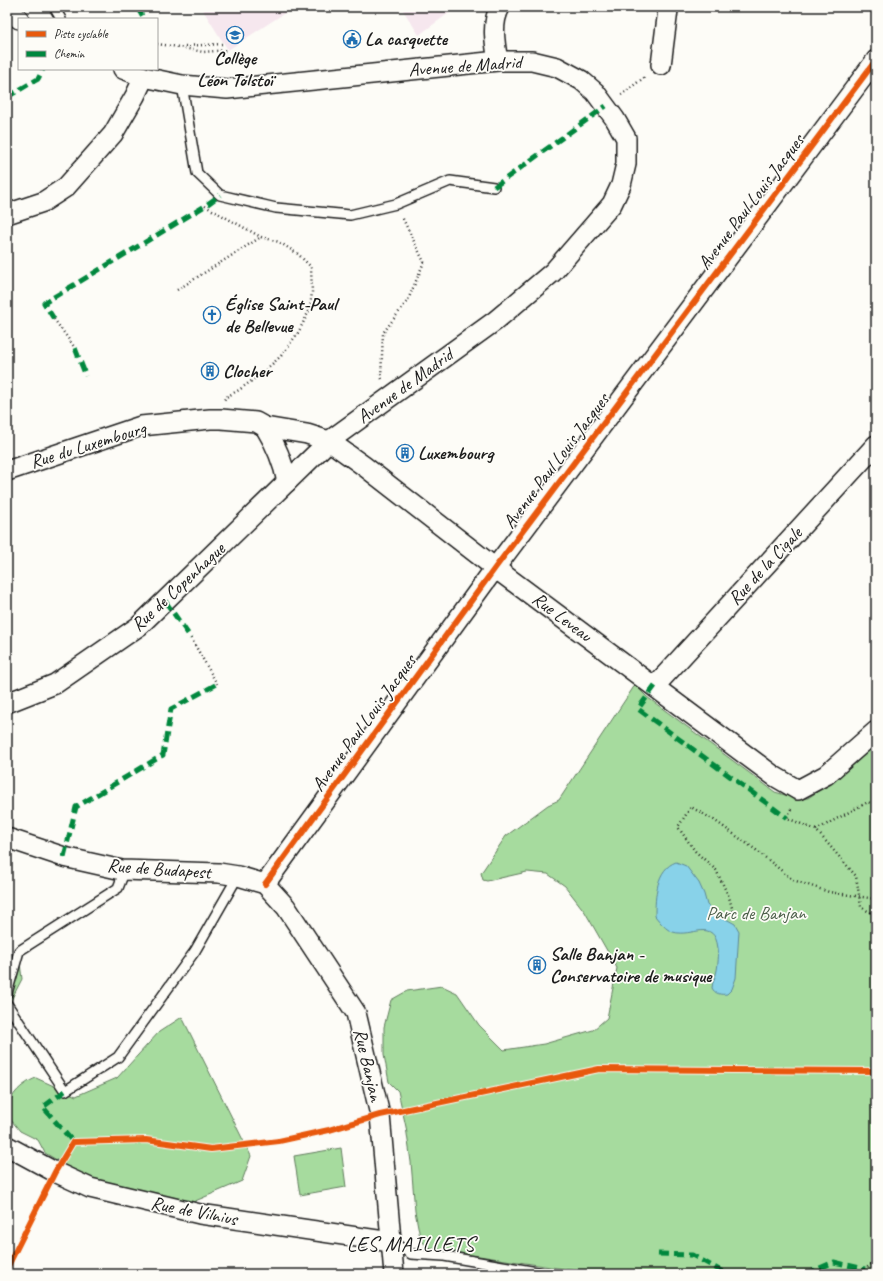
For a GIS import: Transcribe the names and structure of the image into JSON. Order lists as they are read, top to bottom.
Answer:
{
  "streets": {
    "street": [
      "Avenue de Madrid",
      "Avenue Paul Louis Jacques",
      "Rue du Luxembourg",
      "Rue de la Cigale",
      "Rue de Copenhague",
      "Rue Leveau",
      "Rue de Budapest",
      "Rue Banjan",
      "Rue de Vilnius"
    ]
  },
  "crossings": [
    ["Avenue de Madrid", "Rue du Luxembourg"],
    ["Avenue de Madrid", "Rue de Copenhague"],
    ["Avenue de Madrid", "Rue Leveau"],
    ["Avenue Paul Louis Jacques", "Rue Leveau"],
    ["Avenue Paul Louis Jacques", "Rue de Budapest"],
    ["Avenue Paul Louis Jacques", "Rue Banjan"],
    ["Rue du Luxembourg", "Rue de Copenhague"],
    ["Rue du Luxembourg", "Rue Leveau"],
    ["Rue de la Cigale", "Rue Leveau"],
    ["Rue de Copenhague", "Rue Leveau"],
    ["Rue de Budapest", "Rue Banjan"],
    ["Rue Banjan", "Rue de Vilnius"]
  ],
  "districts": ["LES MAILLETS"],
  "parks": ["Parc de Banjan"],
  "places": {
    "school or university": ["Collège Léon Tolstoï"],
    "public building": ["La casquette"],
    "church": ["Église Saint-Paul de Bellevue"],
    "building": ["Clocher", "Luxembourg", "Salle Banjan - Conservatoire de musique"]
  },
  "legend": ["Piste cyclable", "Chemin"]
}
